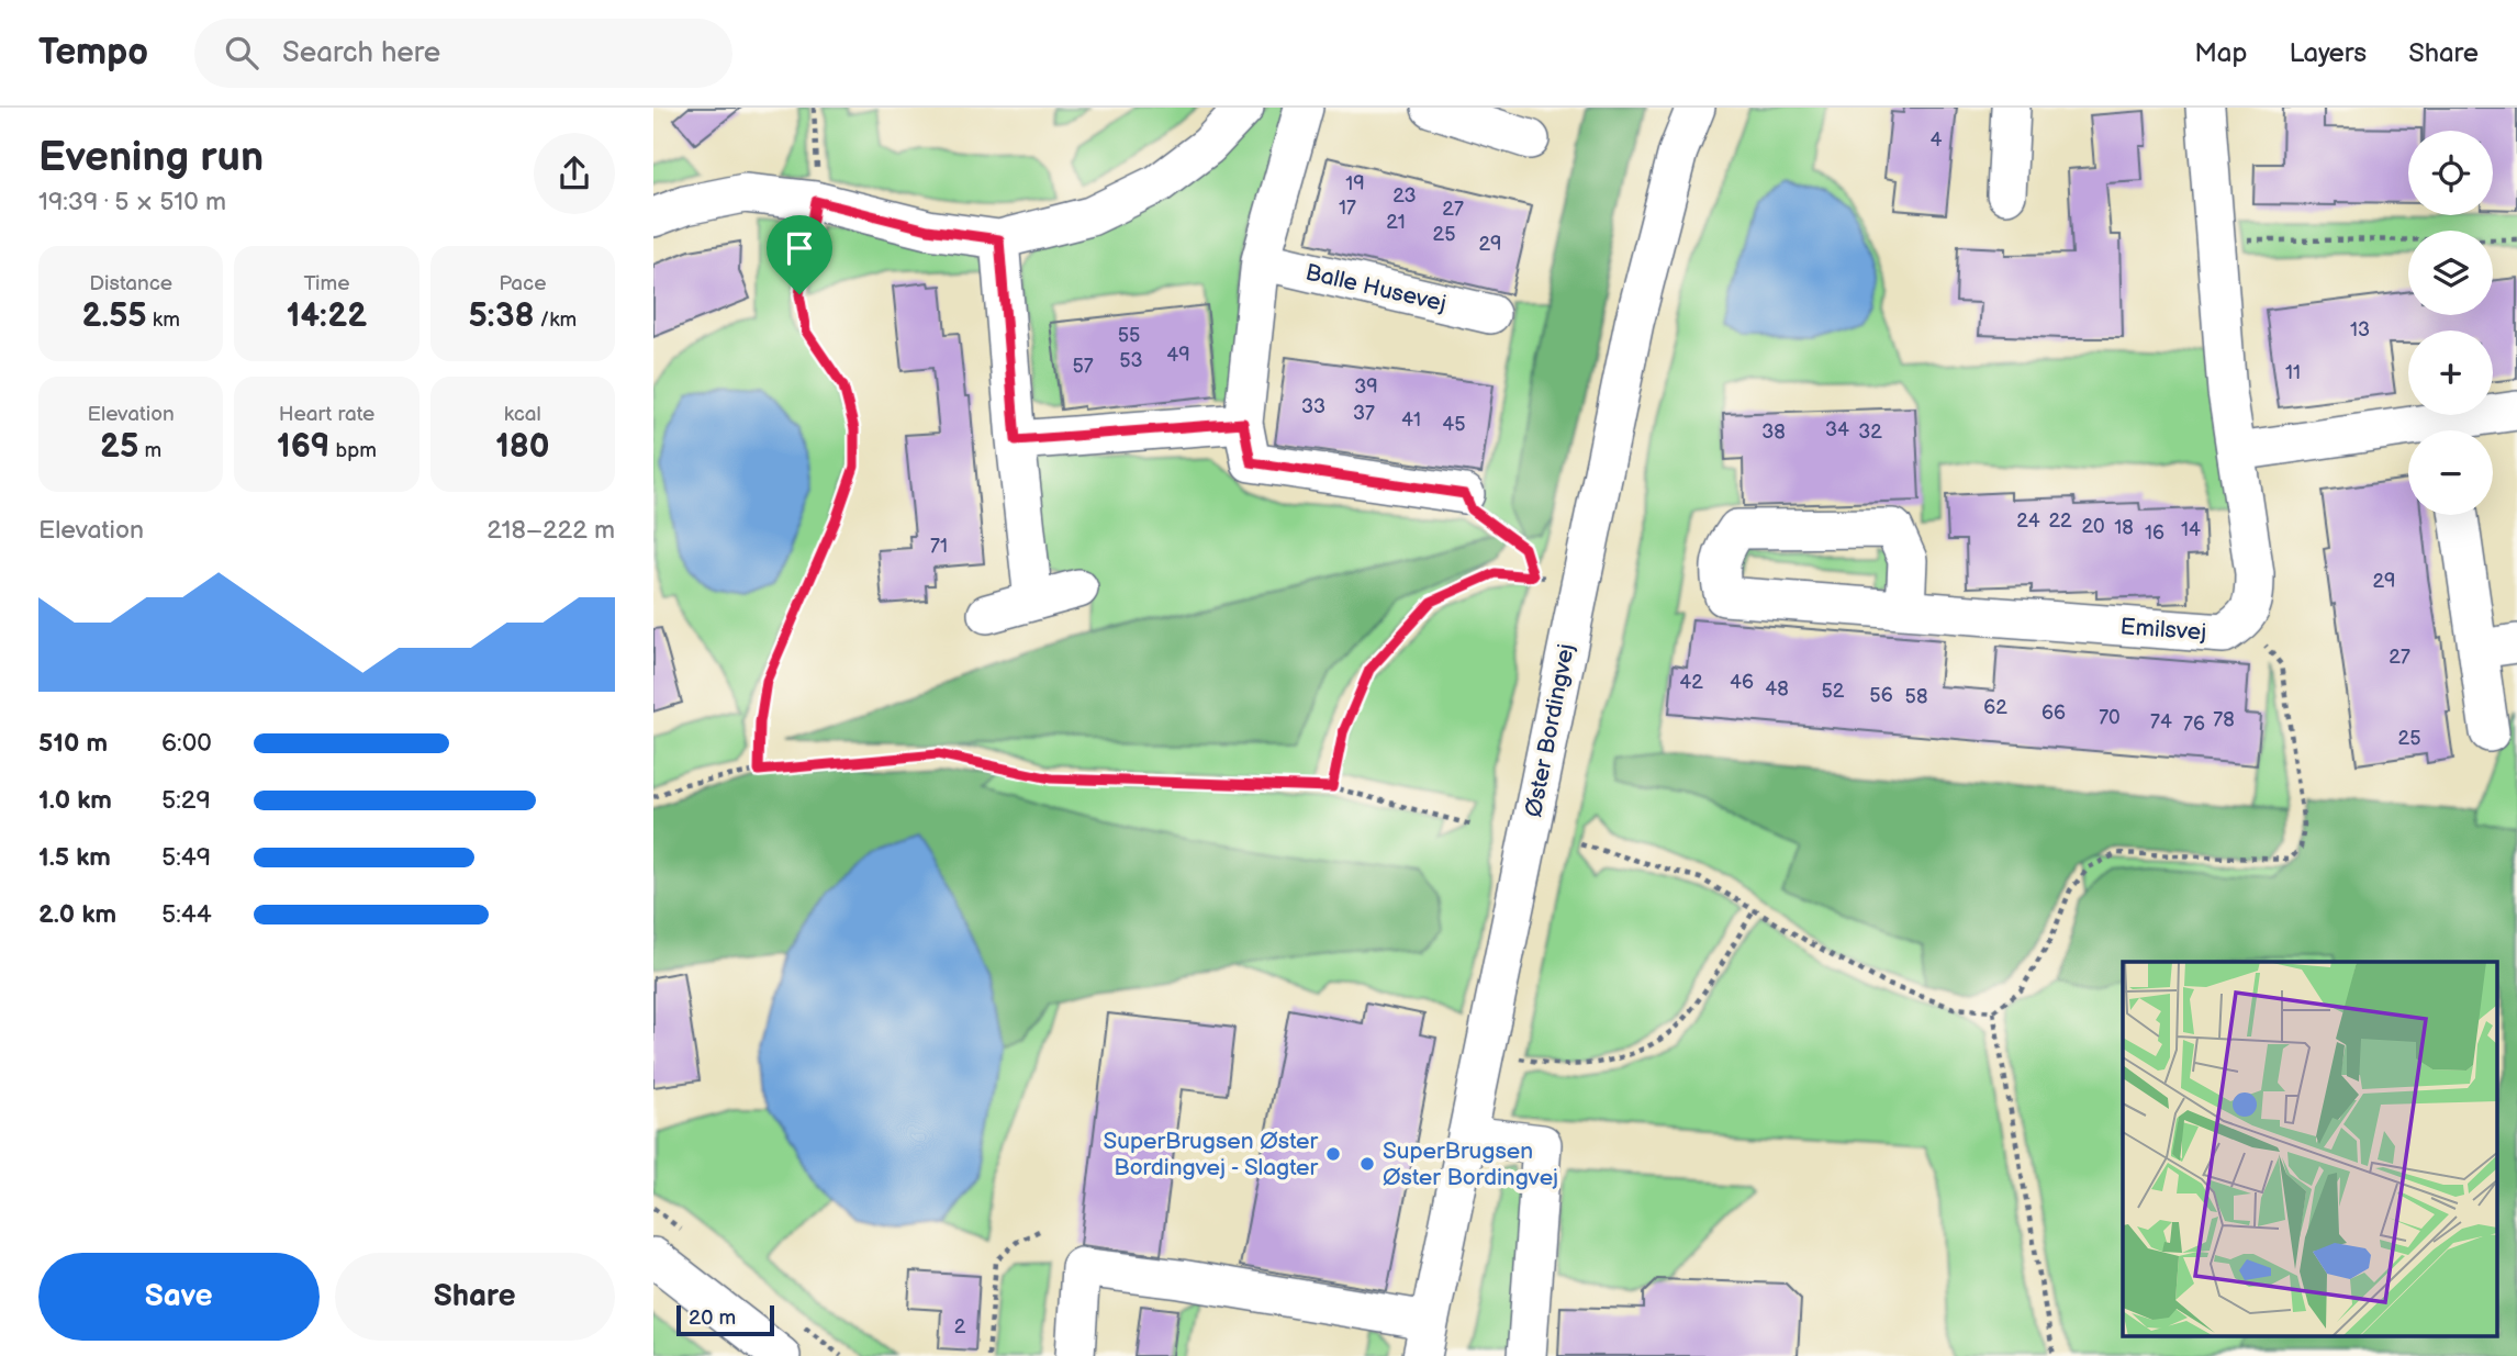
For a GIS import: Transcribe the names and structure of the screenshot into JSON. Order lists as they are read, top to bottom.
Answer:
{
  "streets": {
    "street": ["Balle Husevej", "Emilsvej", "Øster Bordingvej"]
  },
  "places": ["SuperBrugsen Øster Bordingvej - Slagter", "SuperBrugsen Øster Bordingvej"],
  "house_numbers": [
    "4",
    "19",
    "23",
    "17",
    "27",
    "21",
    "25",
    "29",
    "13",
    "55",
    "49",
    "53",
    "57",
    "11",
    "39",
    "33",
    "37",
    "41",
    "45",
    "34",
    "38",
    "32",
    "24",
    "22",
    "20",
    "18",
    "14",
    "16",
    "71",
    "29",
    "27",
    "42",
    "46",
    "48",
    "52",
    "56",
    "58",
    "62",
    "66",
    "70",
    "78",
    "74",
    "76",
    "25",
    "2"
  ],
  "scale_bar": "20 m",
  "page": {
    "header": "Tempo",
    "search": "Search here",
    "nav": ["Map", "Layers", "Share"],
    "heading": ["Evening run", "19:39 · 5 × 510 m"],
    "map_buttons": ["+", "−"],
    "stats": [
      ["Distance", "2.55 km"],
      ["Time", "14:22"],
      ["Pace", "5:38 /km"],
      ["Elevation", "25 m"],
      ["Heart rate", "169 bpm"],
      ["kcal", "180"]
    ],
    "chart": ["Elevation", "218–222 m"],
    "list": [
      {
        "name": "510 m",
        "note": "6:00"
      },
      {
        "name": "1.0 km",
        "note": "5:29"
      },
      {
        "name": "1.5 km",
        "note": "5:49"
      },
      {
        "name": "2.0 km",
        "note": "5:44"
      }
    ],
    "buttons": ["Save", "Share"],
    "scale": "20 m"
  }
}
